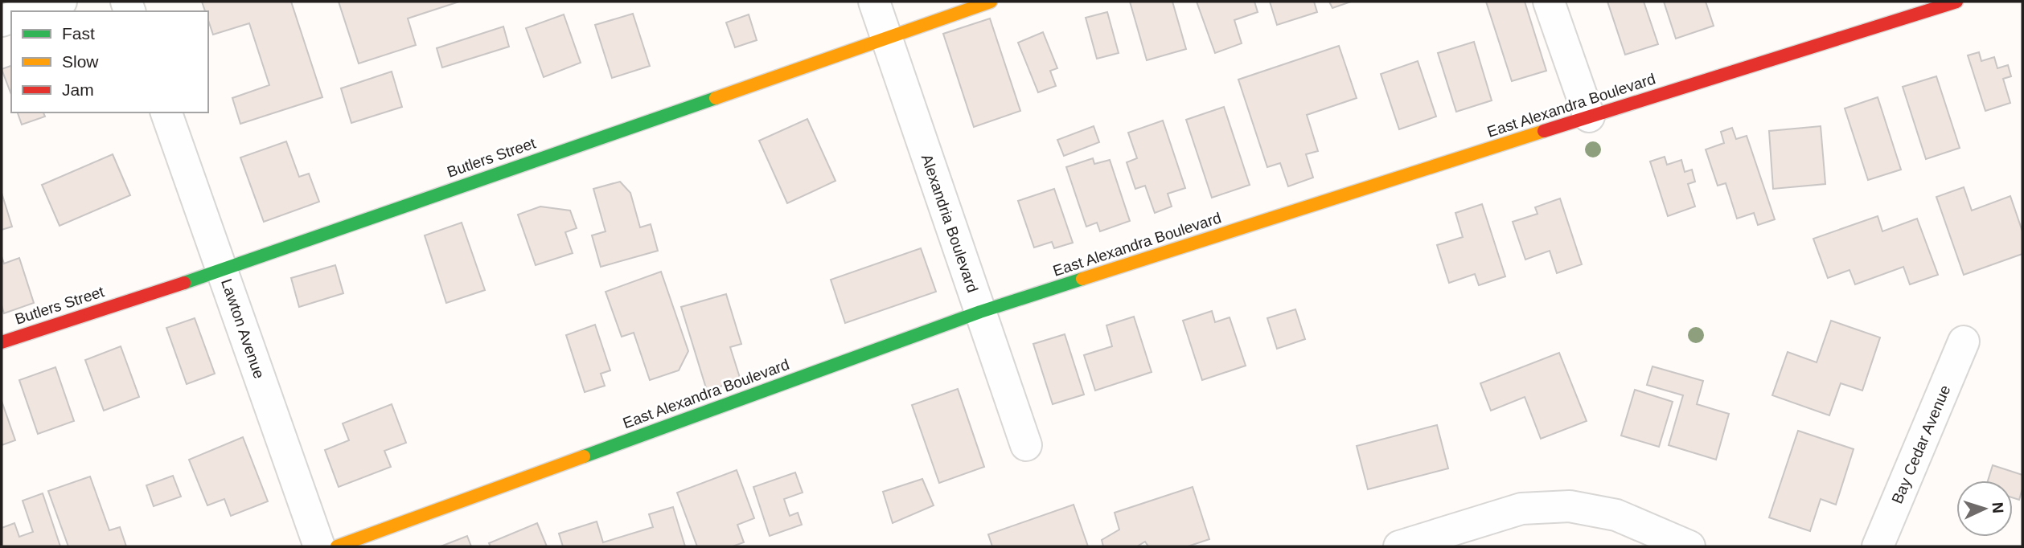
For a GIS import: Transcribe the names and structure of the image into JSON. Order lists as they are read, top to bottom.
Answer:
{
  "streets": {
    "street": [
      "East Alexandra Boulevard",
      "Butlers Street",
      "Alexandria Boulevard",
      "Lawton Avenue",
      "Bay Cedar Avenue"
    ]
  },
  "crossings": [
    ["East Alexandra Boulevard", "Alexandria Boulevard"],
    ["Butlers Street", "Alexandria Boulevard"],
    ["Butlers Street", "Lawton Avenue"]
  ],
  "legend": ["Fast", "Slow", "Jam"],
  "north": "right"
}
